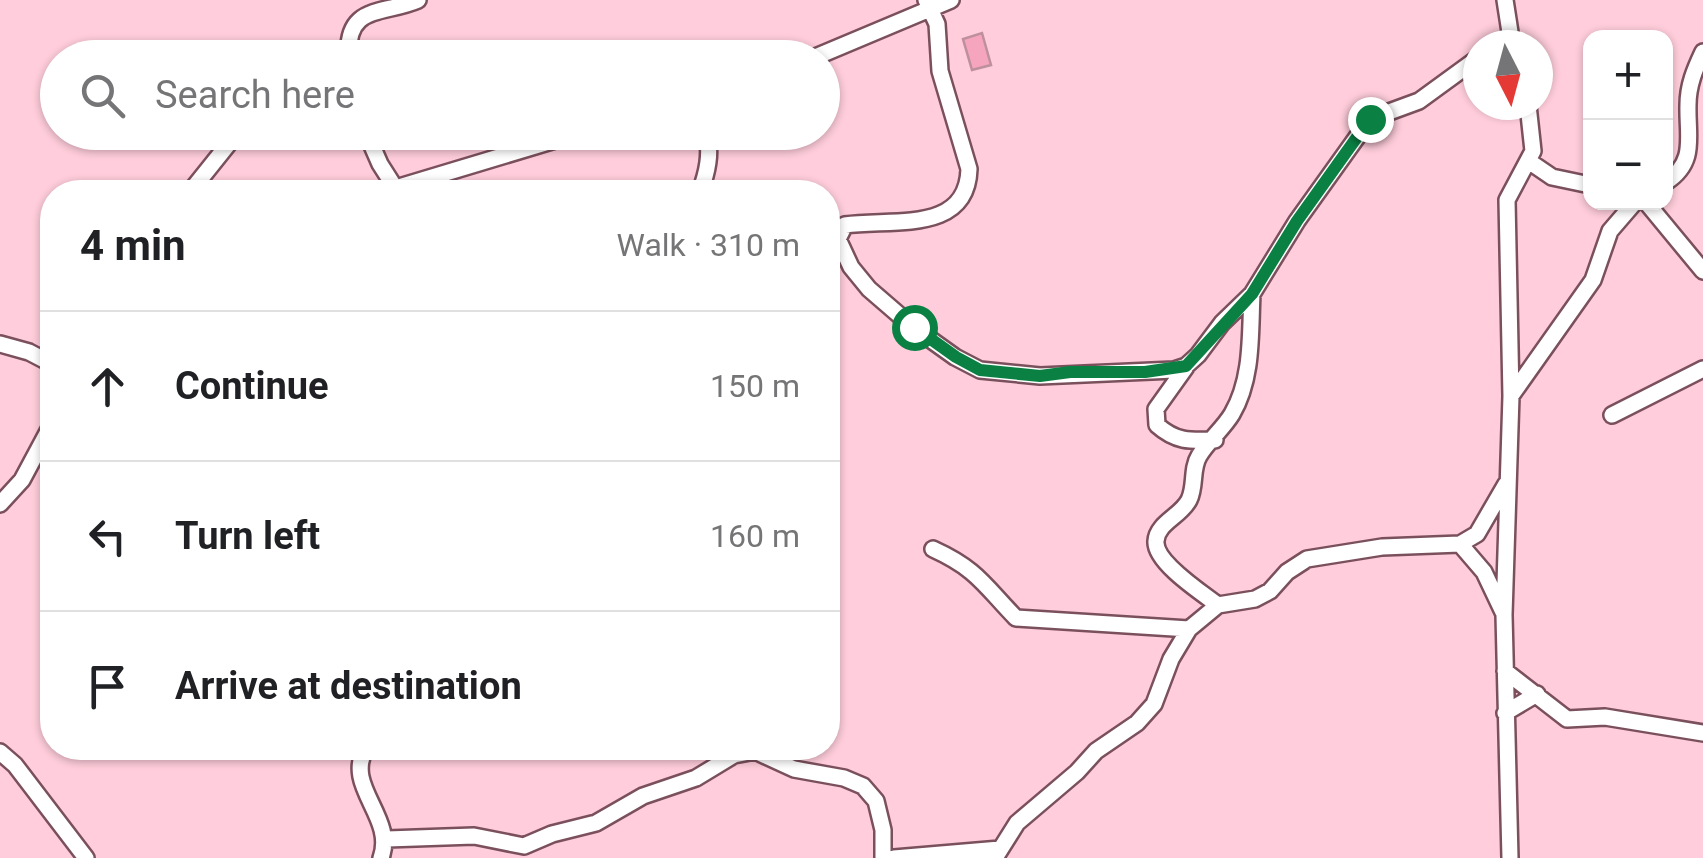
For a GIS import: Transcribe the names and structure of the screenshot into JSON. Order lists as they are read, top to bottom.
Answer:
{
  "north": "bottom",
  "page": {
    "map_buttons": ["+", "−"],
    "search": "Search here",
    "heading": ["4 min", "Walk · 310 m"],
    "list": [
      ["Continue", "150 m"],
      ["Turn left", "160 m"],
      "Arrive at destination"
    ]
  }
}
